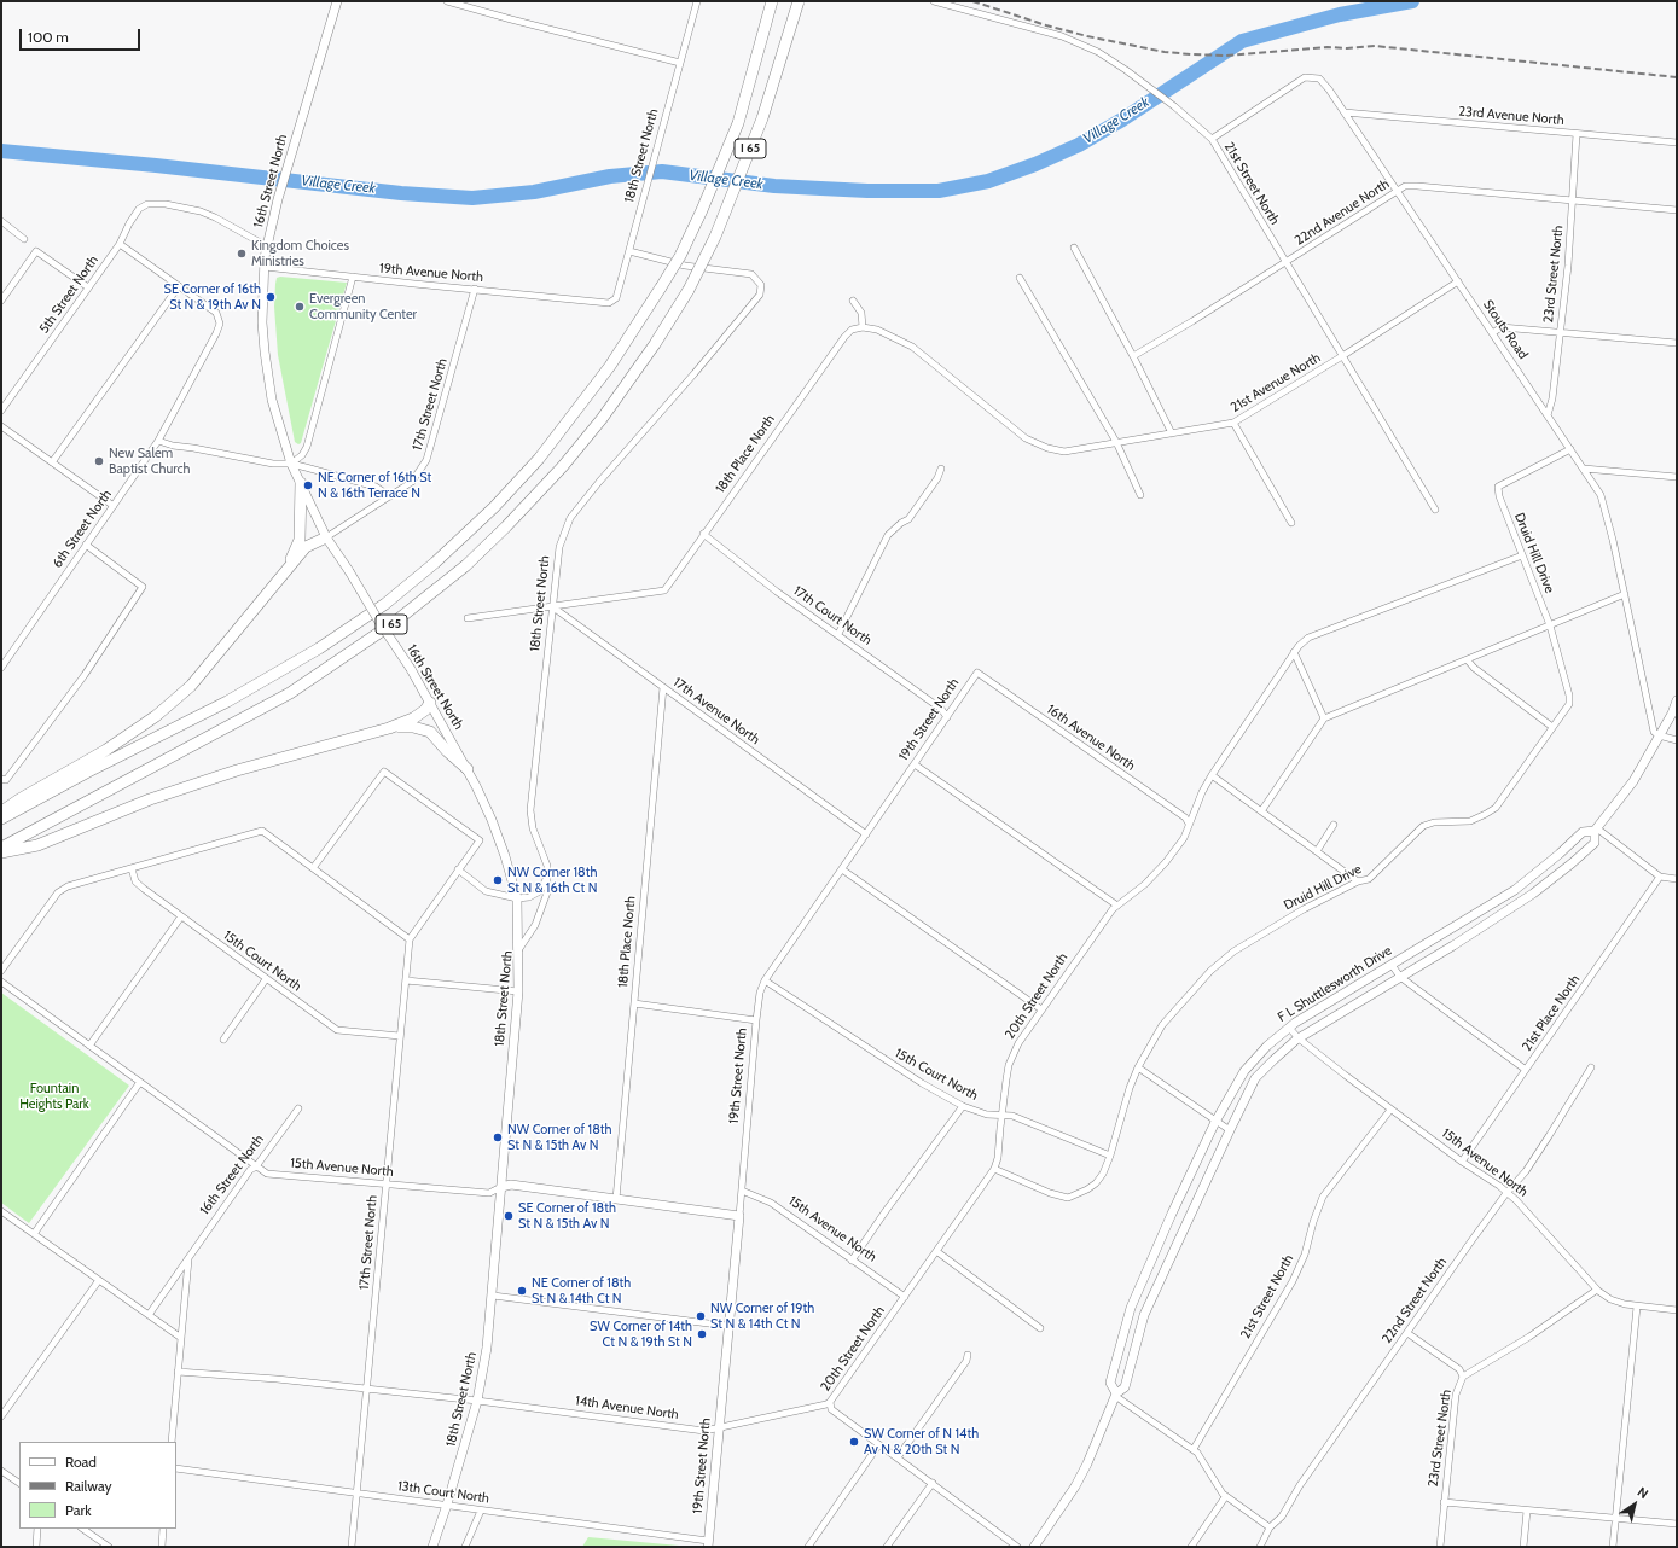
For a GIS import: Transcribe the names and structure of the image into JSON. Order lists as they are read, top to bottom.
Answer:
{
  "streets": {
    "highway": ["I 65"],
    "street": [
      "23rd Avenue North",
      "18th Street North",
      "16th Street North",
      "21st Street North",
      "22nd Avenue North",
      "19th Avenue North",
      "23rd Street North",
      "5th Street North",
      "Stouts Road",
      "21st Avenue North",
      "17th Street North",
      "18th Place North",
      "6th Street North",
      "Druid Hill Drive",
      "17th Court North",
      "17th Avenue North",
      "19th Street North",
      "16th Avenue North",
      "15th Court North",
      "F L Shuttlesworth Drive",
      "20th Street North",
      "21st Place North",
      "15th Avenue North",
      "22nd Street North",
      "14th Avenue North",
      "13th Court North"
    ]
  },
  "crossings": [
    ["23rd Avenue North", "23rd Street North"],
    ["23rd Avenue North", "Stouts Road"],
    ["18th Street North", "16th Street North"],
    ["18th Street North", "19th Avenue North"],
    ["18th Street North", "18th Place North"],
    ["18th Street North", "17th Avenue North"],
    ["18th Street North", "15th Avenue North"],
    ["18th Street North", "14th Avenue North"],
    ["18th Street North", "13th Court North"],
    ["16th Street North", "19th Avenue North"],
    ["16th Street North", "5th Street North"],
    ["16th Street North", "17th Street North"],
    ["16th Street North", "15th Avenue North"],
    ["16th Street North", "14th Avenue North"],
    ["21st Street North", "22nd Avenue North"],
    ["21st Street North", "Stouts Road"],
    ["21st Street North", "21st Avenue North"],
    ["21st Street North", "15th Avenue North"],
    ["22nd Avenue North", "23rd Street North"],
    ["22nd Avenue North", "Stouts Road"],
    ["19th Avenue North", "17th Street North"],
    ["23rd Street North", "Stouts Road"],
    ["23rd Street North", "15th Avenue North"],
    ["Stouts Road", "21st Avenue North"],
    ["Stouts Road", "Druid Hill Drive"],
    ["Stouts Road", "F L Shuttlesworth Drive"],
    ["21st Avenue North", "18th Place North"],
    ["17th Street North", "15th Court North"],
    ["17th Street North", "15th Avenue North"],
    ["17th Street North", "14th Avenue North"],
    ["17th Street North", "13th Court North"],
    ["18th Place North", "17th Court North"],
    ["18th Place North", "17th Avenue North"],
    ["18th Place North", "15th Avenue North"],
    ["Druid Hill Drive", "15th Court North"],
    ["Druid Hill Drive", "20th Street North"],
    ["17th Court North", "19th Street North"],
    ["17th Avenue North", "19th Street North"],
    ["19th Street North", "16th Avenue North"],
    ["19th Street North", "15th Court North"],
    ["19th Street North", "15th Avenue North"],
    ["19th Street North", "14th Avenue North"],
    ["19th Street North", "13th Court North"],
    ["16th Avenue North", "20th Street North"],
    ["15th Court North", "20th Street North"],
    ["F L Shuttlesworth Drive", "15th Avenue North"],
    ["20th Street North", "15th Avenue North"],
    ["20th Street North", "14th Avenue North"],
    ["21st Place North", "15th Avenue North"],
    ["15th Avenue North", "22nd Street North"]
  ],
  "water": ["Village Creek"],
  "parks": ["Fountain Heights Park"],
  "places": [
    "Kingdom Choices Ministries",
    "SE Corner of 16th St N & 19th Av N",
    "Evergreen Community Center",
    "New Salem Baptist Church",
    "NE Corner of 16th St N & 16th Terrace N",
    "NW Corner 18th St N & 16th Ct N",
    "NW Corner of 18th St N & 15th Av N",
    "SE Corner of 18th St N & 15th Av N",
    "NE Corner of 18th St N & 14th Ct N",
    "NW Corner of 19th St N & 14th Ct N",
    "SW Corner of 14th Ct N & 19th St N",
    "SW Corner of N 14th Av N & 20th St N"
  ],
  "legend": ["Road", "Railway", "Park"],
  "scale_bar": "100 m",
  "north": "top right"
}
